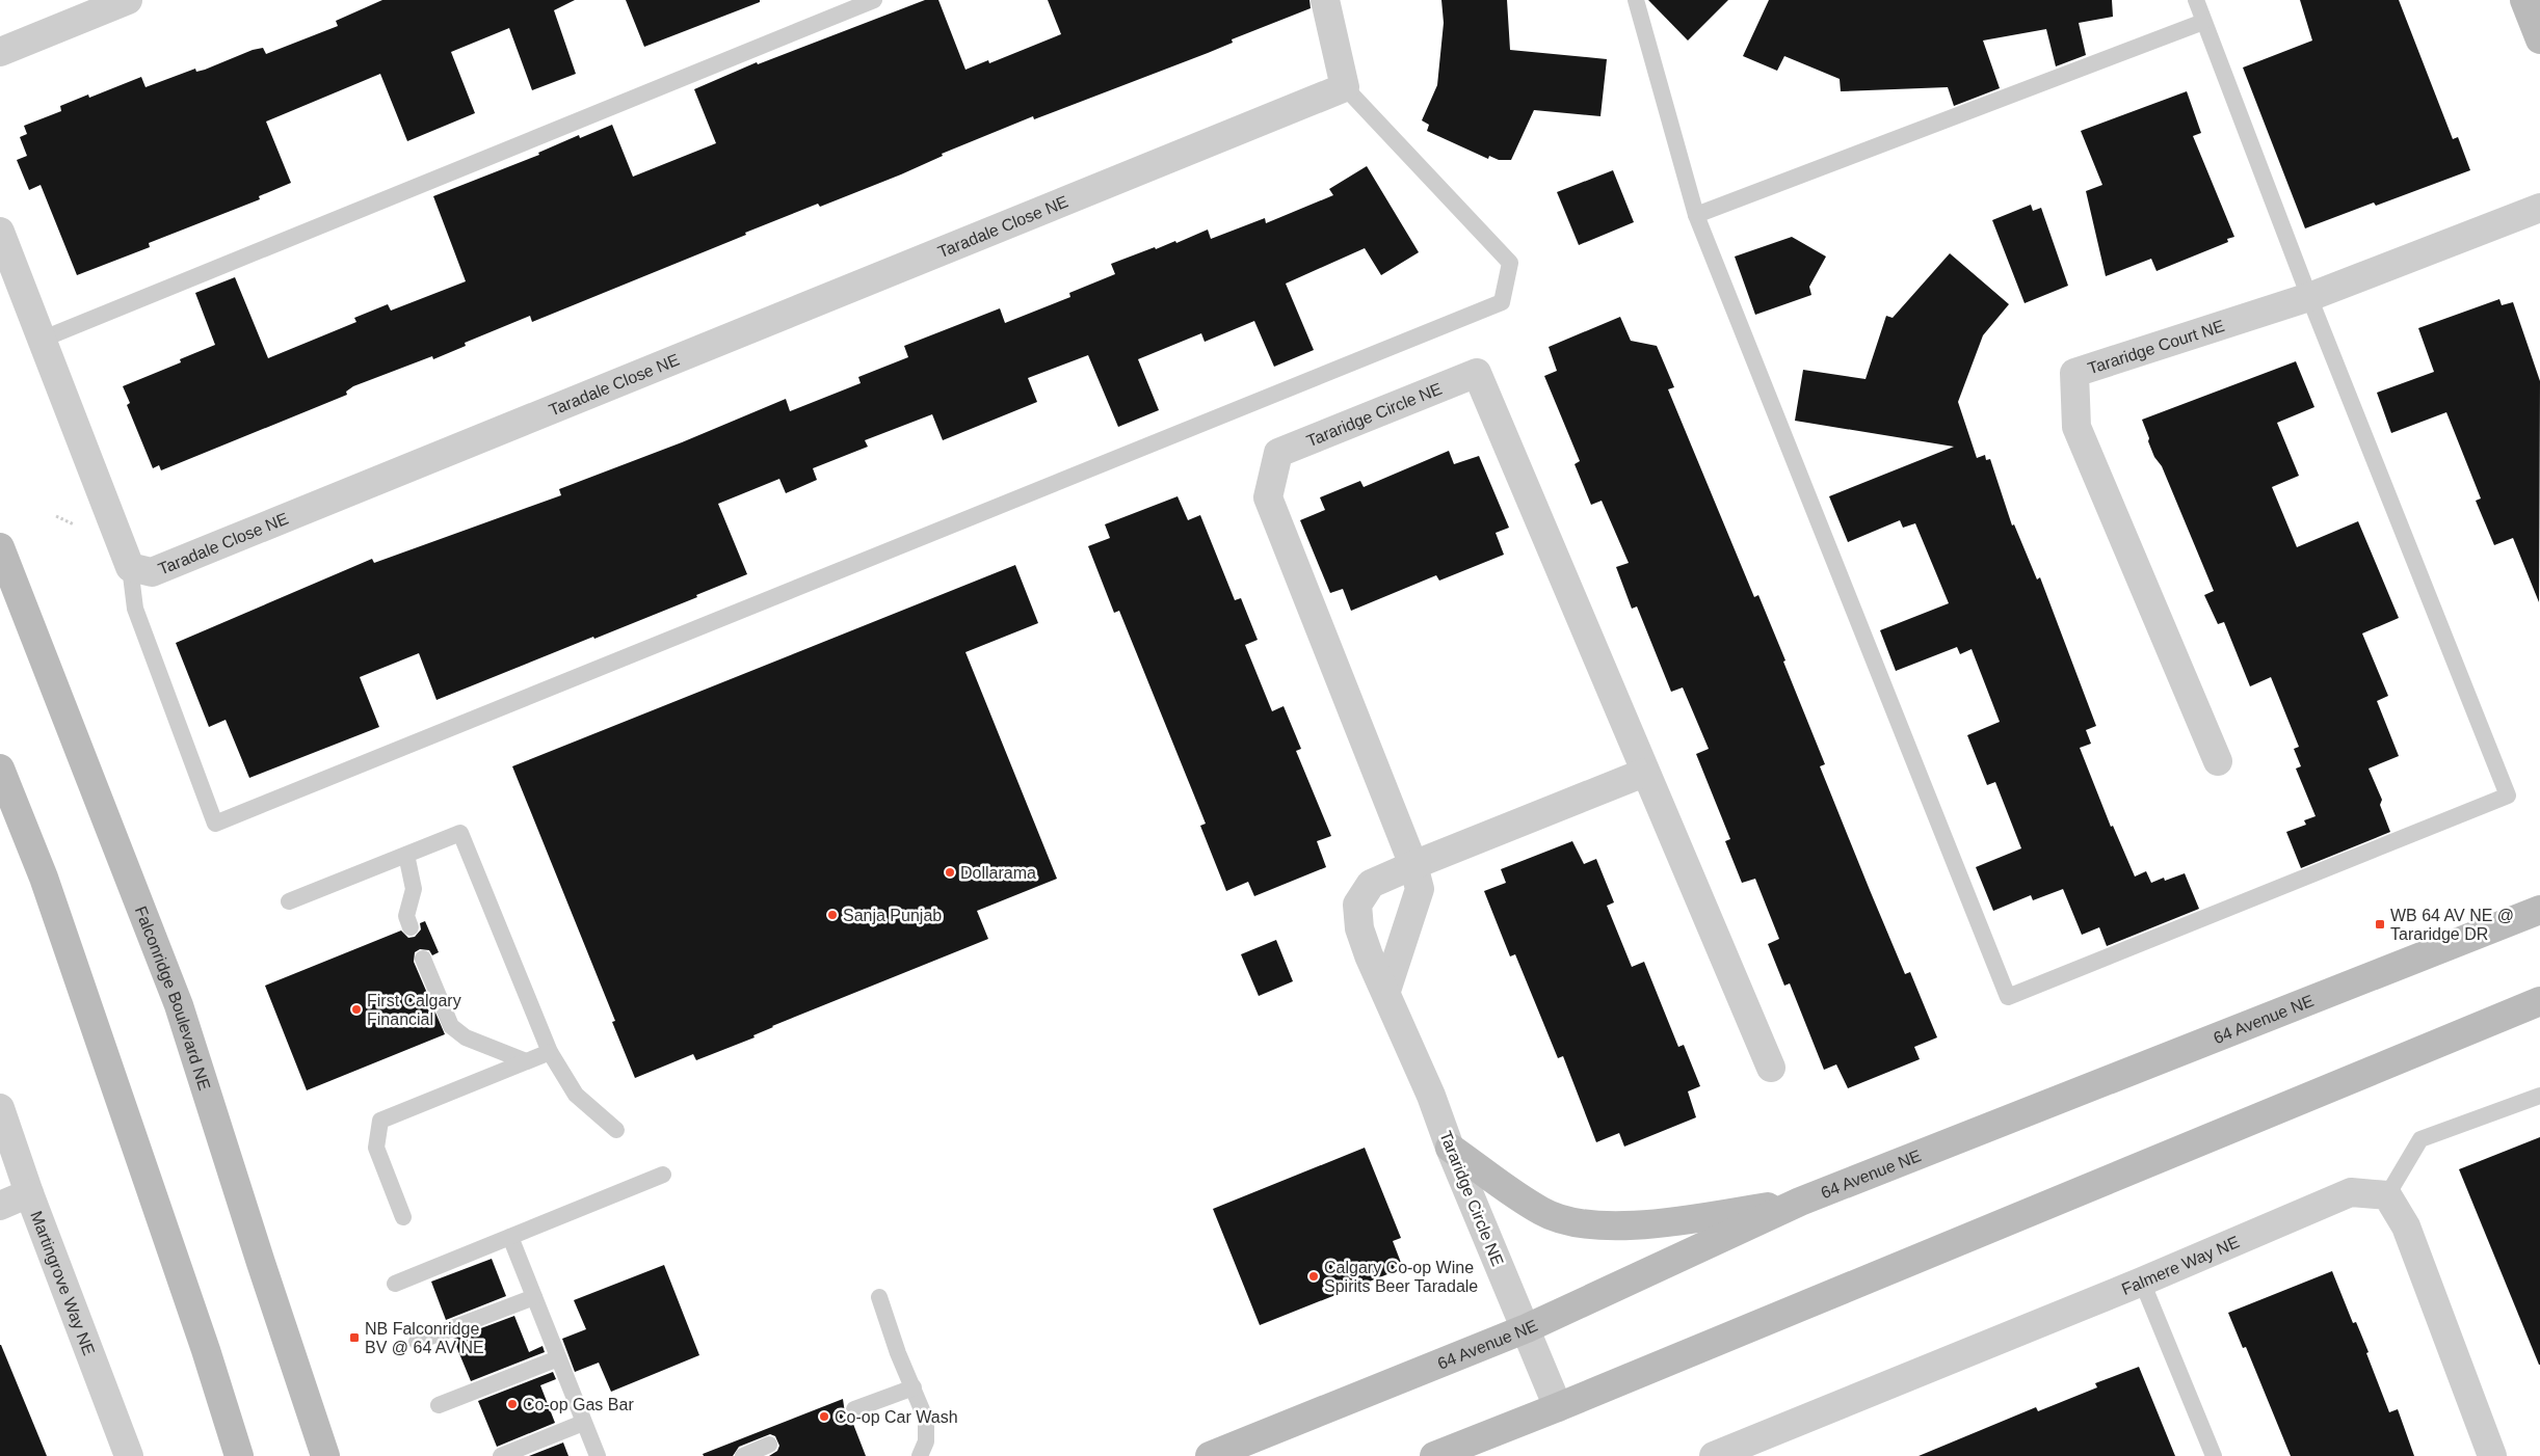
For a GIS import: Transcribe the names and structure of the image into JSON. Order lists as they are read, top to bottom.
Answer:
{
  "streets": {
    "main road": ["Falconridge Boulevard NE", "64 Avenue NE"],
    "street": [
      "Taradale Close NE",
      "Tararidge Court NE",
      "Tararidge Circle NE",
      "Falmere Way NE",
      "Martingrove Way NE"
    ]
  },
  "crossings": [
    ["Tararidge Circle NE", "64 Avenue NE"]
  ],
  "places": {
    "other": [
      "Dollarama",
      "Sanja Punjab",
      "First Calgary Financial",
      "Calgary Co-op Wine Spirits Beer Taradale",
      "Co-op Gas Bar",
      "Co-op Car Wash"
    ],
    "transit": ["WB 64 AV NE @ Tararidge DR", "NB Falconridge BV @ 64 AV NE"]
  }
}
